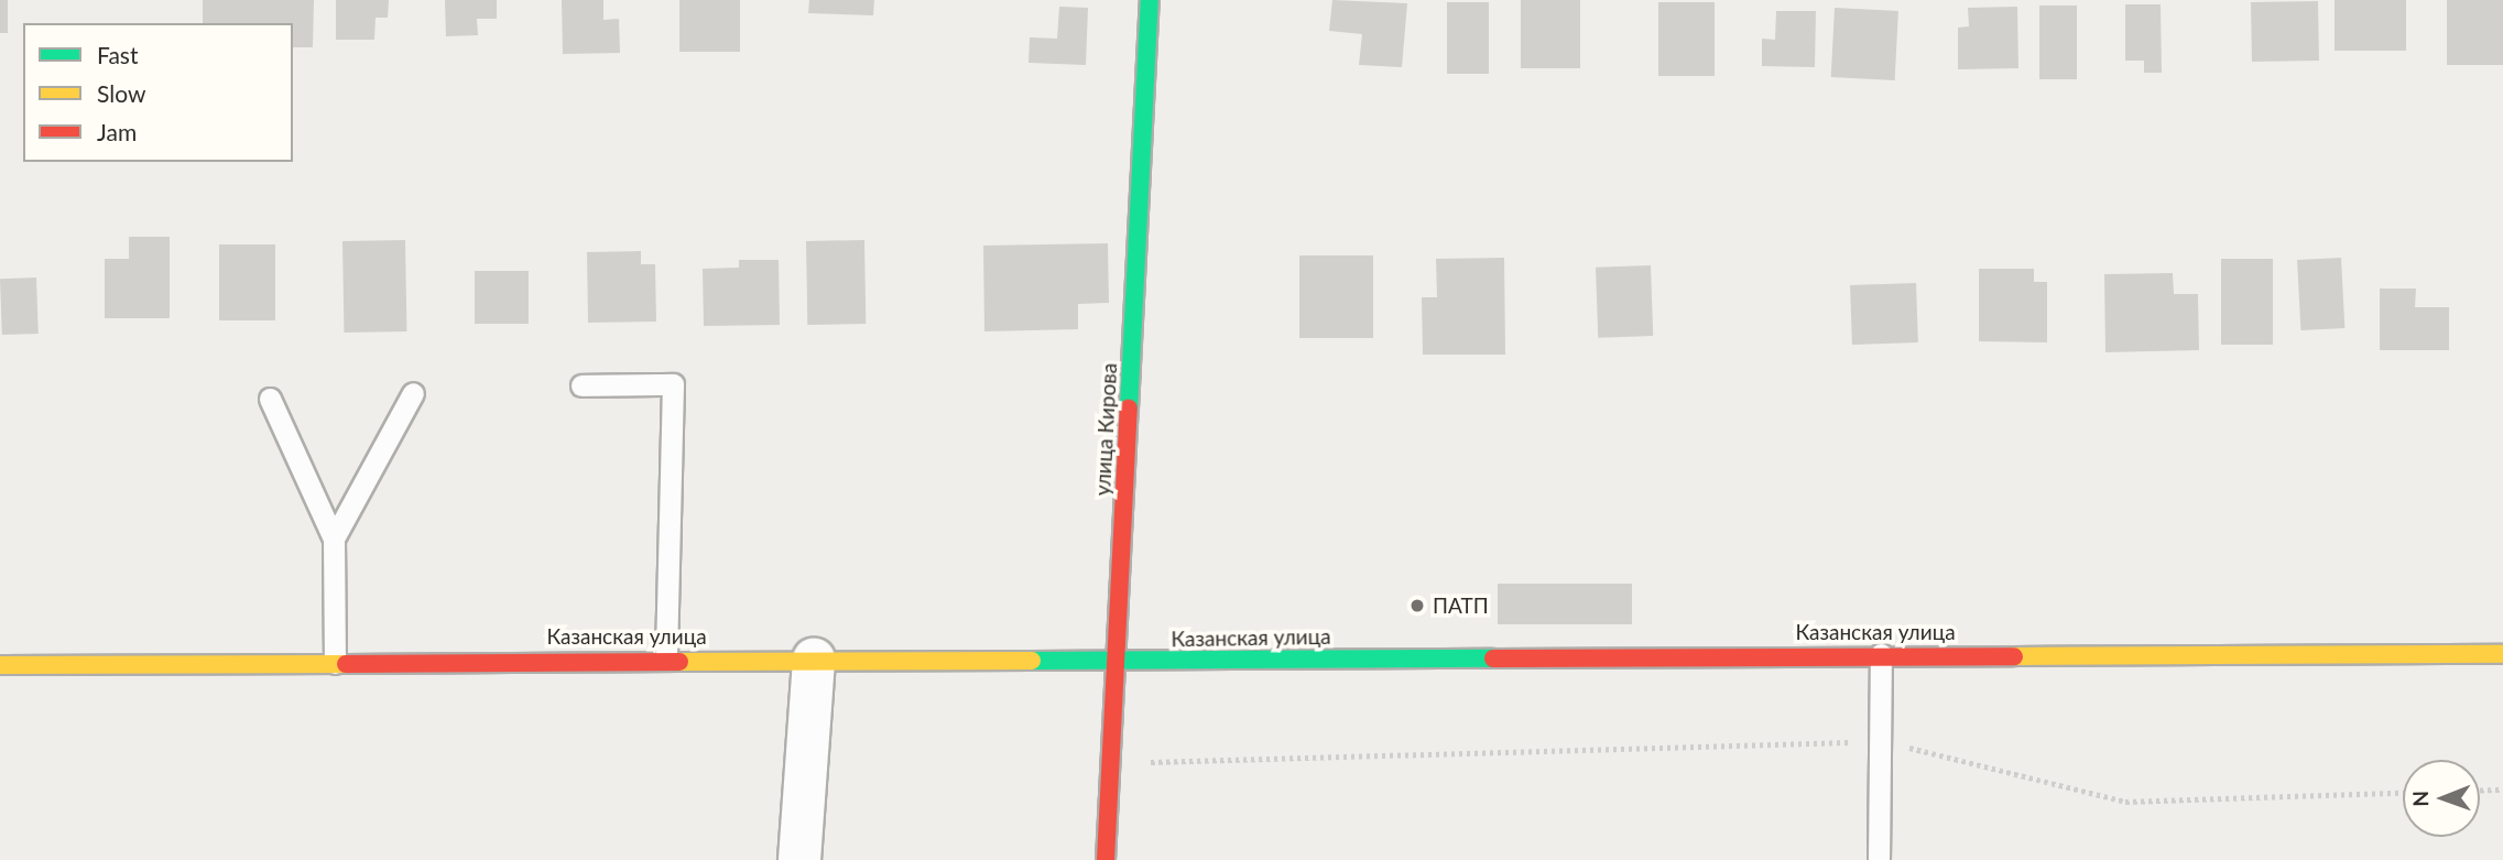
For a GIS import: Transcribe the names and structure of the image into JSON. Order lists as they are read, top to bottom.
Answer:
{
  "streets": {
    "street": ["улица Кирова", "Казанская улица"]
  },
  "crossings": [
    ["улица Кирова", "Казанская улица"]
  ],
  "places": ["ПАТП"],
  "legend": ["Fast", "Slow", "Jam"],
  "north": "left"
}
